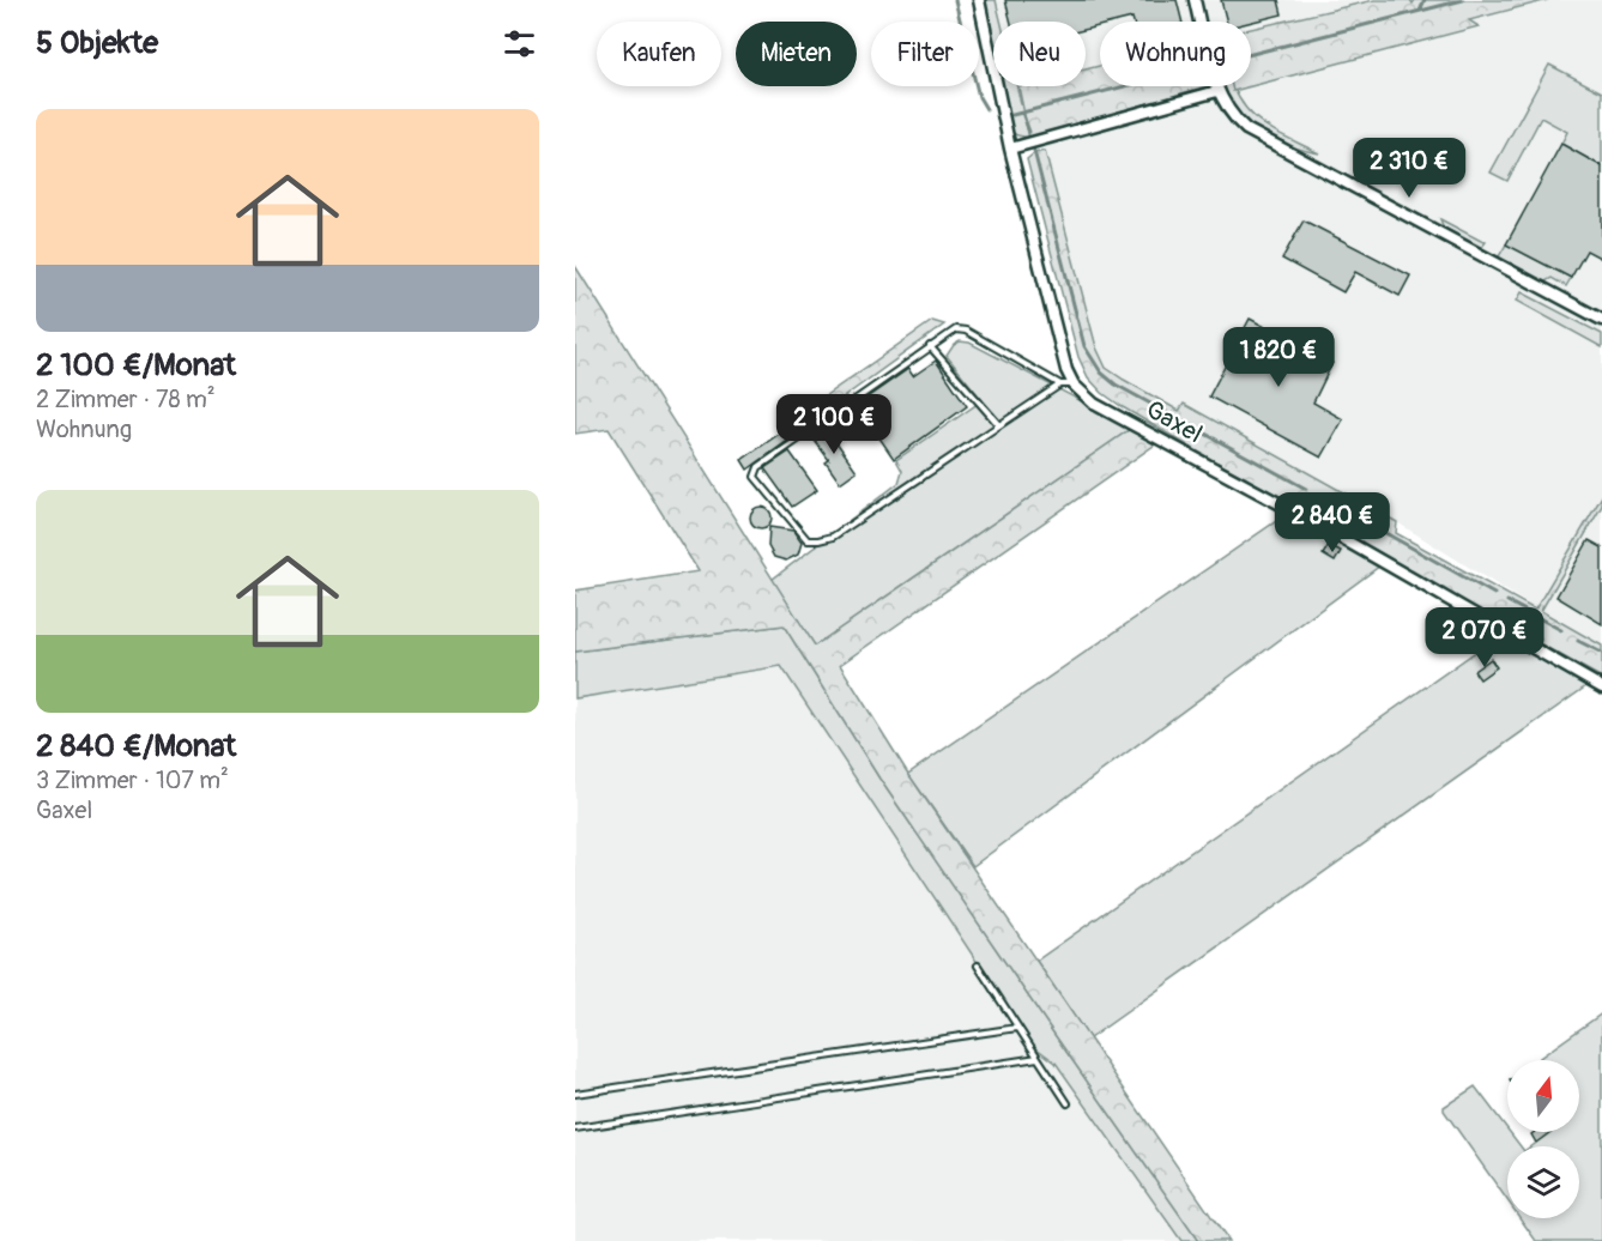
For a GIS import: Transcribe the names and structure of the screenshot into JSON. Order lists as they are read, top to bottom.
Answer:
{
  "streets": {
    "street": ["Gaxel"]
  },
  "north": "top",
  "page": {
    "heading": "5 Objekte",
    "chip": [
      "Kaufen",
      "Mieten",
      "Filter",
      "Neu",
      "Wohnung"
    ],
    "list": [
      {
        "name": "2 100 €/Monat",
        "note": "2 Zimmer · 78 m² · Wohnung"
      },
      {
        "name": "2 840 €/Monat",
        "note": "3 Zimmer · 107 m² · Gaxel"
      }
    ],
    "price": [
      "2 310 €",
      "1 820 €",
      "2 100 €",
      "2 840 €",
      "2 070 €"
    ]
  }
}
